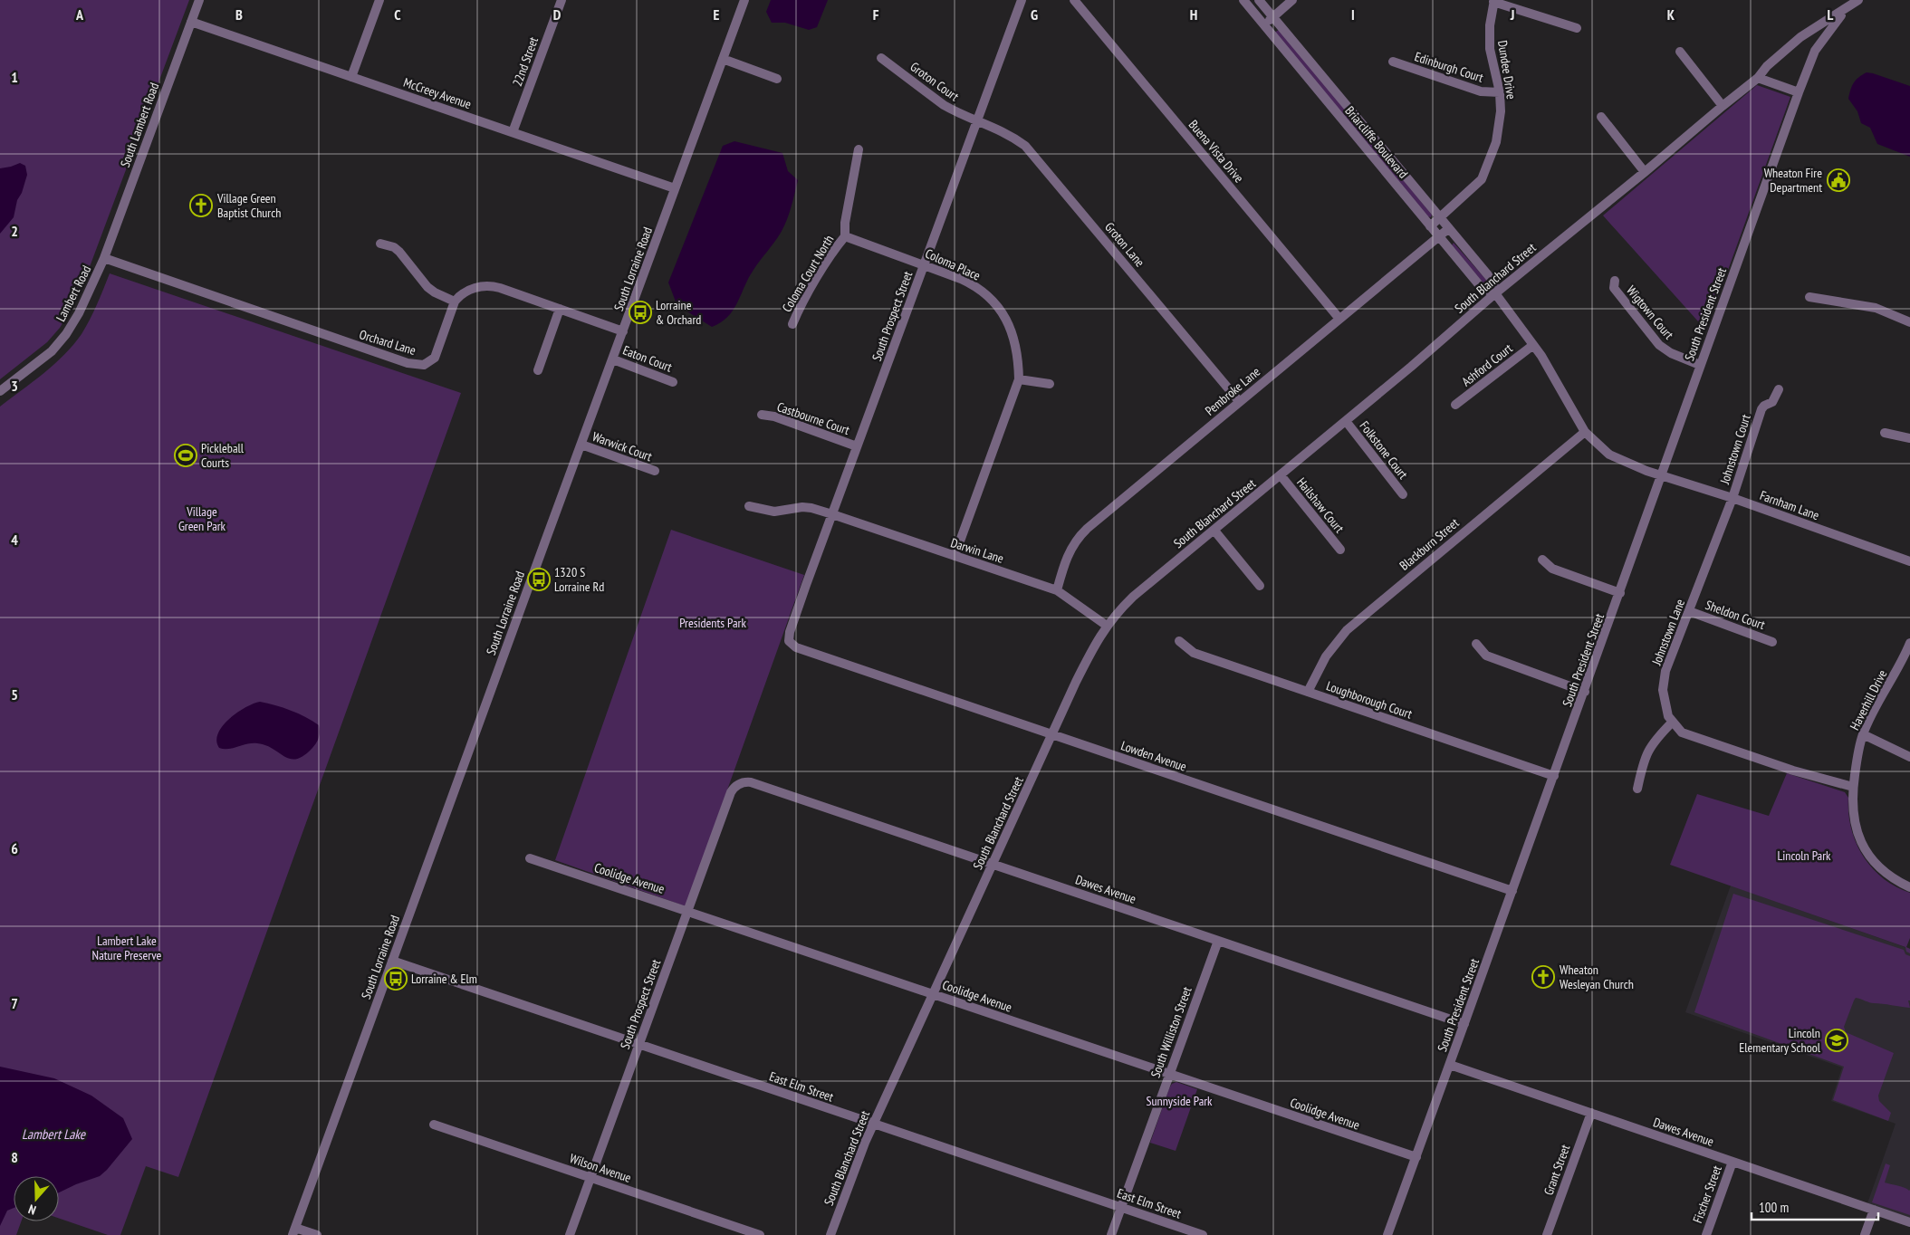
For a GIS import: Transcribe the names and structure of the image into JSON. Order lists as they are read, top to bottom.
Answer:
{
  "streets": {
    "street": [
      "22nd Street",
      "Edinburgh Court",
      "Dundee Drive",
      "Groton Court",
      "McCreey Avenue",
      "South Lambert Road",
      "Briarcliffe Boulevard",
      "Buena Vista Drive",
      "Groton Lane",
      "Coloma Place",
      "South Lorraine Road",
      "Coloma Court North",
      "South Blanchard Street",
      "Lambert Road",
      "Wigtown Court",
      "South President Street",
      "South Prospect Street",
      "Orchard Lane",
      "Eaton Court",
      "Ashford Court",
      "Pembroke Lane",
      "Castbourne Court",
      "Warwick Court",
      "Johnstown Court",
      "Folkstone Court",
      "Hailshaw Court",
      "Farnham Lane",
      "Blackburn Street",
      "Darwin Lane",
      "Sheldon Court",
      "Johnstown Lane",
      "Loughborough Court",
      "Haverhill Drive",
      "Lowden Avenue",
      "Coolidge Avenue",
      "Dawes Avenue",
      "South Williston Street",
      "East Elm Street",
      "Wilson Avenue",
      "Grant Street",
      "Fischer Street"
    ]
  },
  "crossings": [
    ["22nd Street", "McCreey Avenue"],
    ["Edinburgh Court", "Dundee Drive"],
    ["Dundee Drive", "Briarcliffe Boulevard"],
    ["Groton Court", "Groton Lane"],
    ["Groton Court", "South Prospect Street"],
    ["McCreey Avenue", "South Lambert Road"],
    ["McCreey Avenue", "South Lorraine Road"],
    ["South Lambert Road", "Lambert Road"],
    ["South Lambert Road", "Orchard Lane"],
    ["Briarcliffe Boulevard", "South Blanchard Street"],
    ["Briarcliffe Boulevard", "South President Street"],
    ["Briarcliffe Boulevard", "Ashford Court"],
    ["Briarcliffe Boulevard", "Pembroke Lane"],
    ["Briarcliffe Boulevard", "Farnham Lane"],
    ["Briarcliffe Boulevard", "Blackburn Street"],
    ["Buena Vista Drive", "Pembroke Lane"],
    ["Groton Lane", "South Prospect Street"],
    ["Groton Lane", "Pembroke Lane"],
    ["Coloma Place", "Coloma Court North"],
    ["Coloma Place", "South Prospect Street"],
    ["Coloma Place", "Darwin Lane"],
    ["South Lorraine Road", "Eaton Court"],
    ["South Lorraine Road", "Warwick Court"],
    ["South Lorraine Road", "East Elm Street"],
    ["South Blanchard Street", "South President Street"],
    ["South Blanchard Street", "Folkstone Court"],
    ["South Blanchard Street", "Hailshaw Court"],
    ["South Blanchard Street", "Darwin Lane"],
    ["South Blanchard Street", "Lowden Avenue"],
    ["South Blanchard Street", "Coolidge Avenue"],
    ["South Blanchard Street", "Dawes Avenue"],
    ["South Blanchard Street", "East Elm Street"],
    ["Lambert Road", "Orchard Lane"],
    ["Wigtown Court", "South President Street"],
    ["South President Street", "Farnham Lane"],
    ["South President Street", "Loughborough Court"],
    ["South President Street", "Lowden Avenue"],
    ["South President Street", "Coolidge Avenue"],
    ["South President Street", "Dawes Avenue"],
    ["South Prospect Street", "Castbourne Court"],
    ["South Prospect Street", "Darwin Lane"],
    ["South Prospect Street", "Lowden Avenue"],
    ["South Prospect Street", "Coolidge Avenue"],
    ["South Prospect Street", "Dawes Avenue"],
    ["South Prospect Street", "East Elm Street"],
    ["South Prospect Street", "Wilson Avenue"],
    ["Pembroke Lane", "Darwin Lane"],
    ["Johnstown Court", "Farnham Lane"],
    ["Johnstown Court", "Johnstown Lane"],
    ["Farnham Lane", "Johnstown Lane"],
    ["Blackburn Street", "Loughborough Court"],
    ["Sheldon Court", "Johnstown Lane"],
    ["Coolidge Avenue", "South Williston Street"],
    ["Dawes Avenue", "South Williston Street"],
    ["Dawes Avenue", "Grant Street"],
    ["Dawes Avenue", "Fischer Street"],
    ["South Williston Street", "East Elm Street"]
  ],
  "water": ["Lambert Lake"],
  "parks": [
    "Village Green Park",
    "Presidents Park",
    "Lincoln Park",
    "Lambert Lake Nature Preserve",
    "Sunnyside Park"
  ],
  "places": {
    "public building": ["Wheaton Fire Department"],
    "church": ["Village Green Baptist Church", "Wheaton Wesleyan Church"],
    "bus stop": ["Lorraine & Orchard", "1320 S Lorraine Rd", "Lorraine & Elm"],
    "sports": ["Pickleball Courts"],
    "school or university": ["Lincoln Elementary School"]
  },
  "scale_bar": "100 m",
  "north": "bottom",
  "grid": {
    "columns": [
      "A",
      "B",
      "C",
      "D",
      "E",
      "F",
      "G",
      "H",
      "I",
      "J",
      "K",
      "L"
    ],
    "rows": [
      "1",
      "2",
      "3",
      "4",
      "5",
      "6",
      "7",
      "8"
    ]
  }
}
